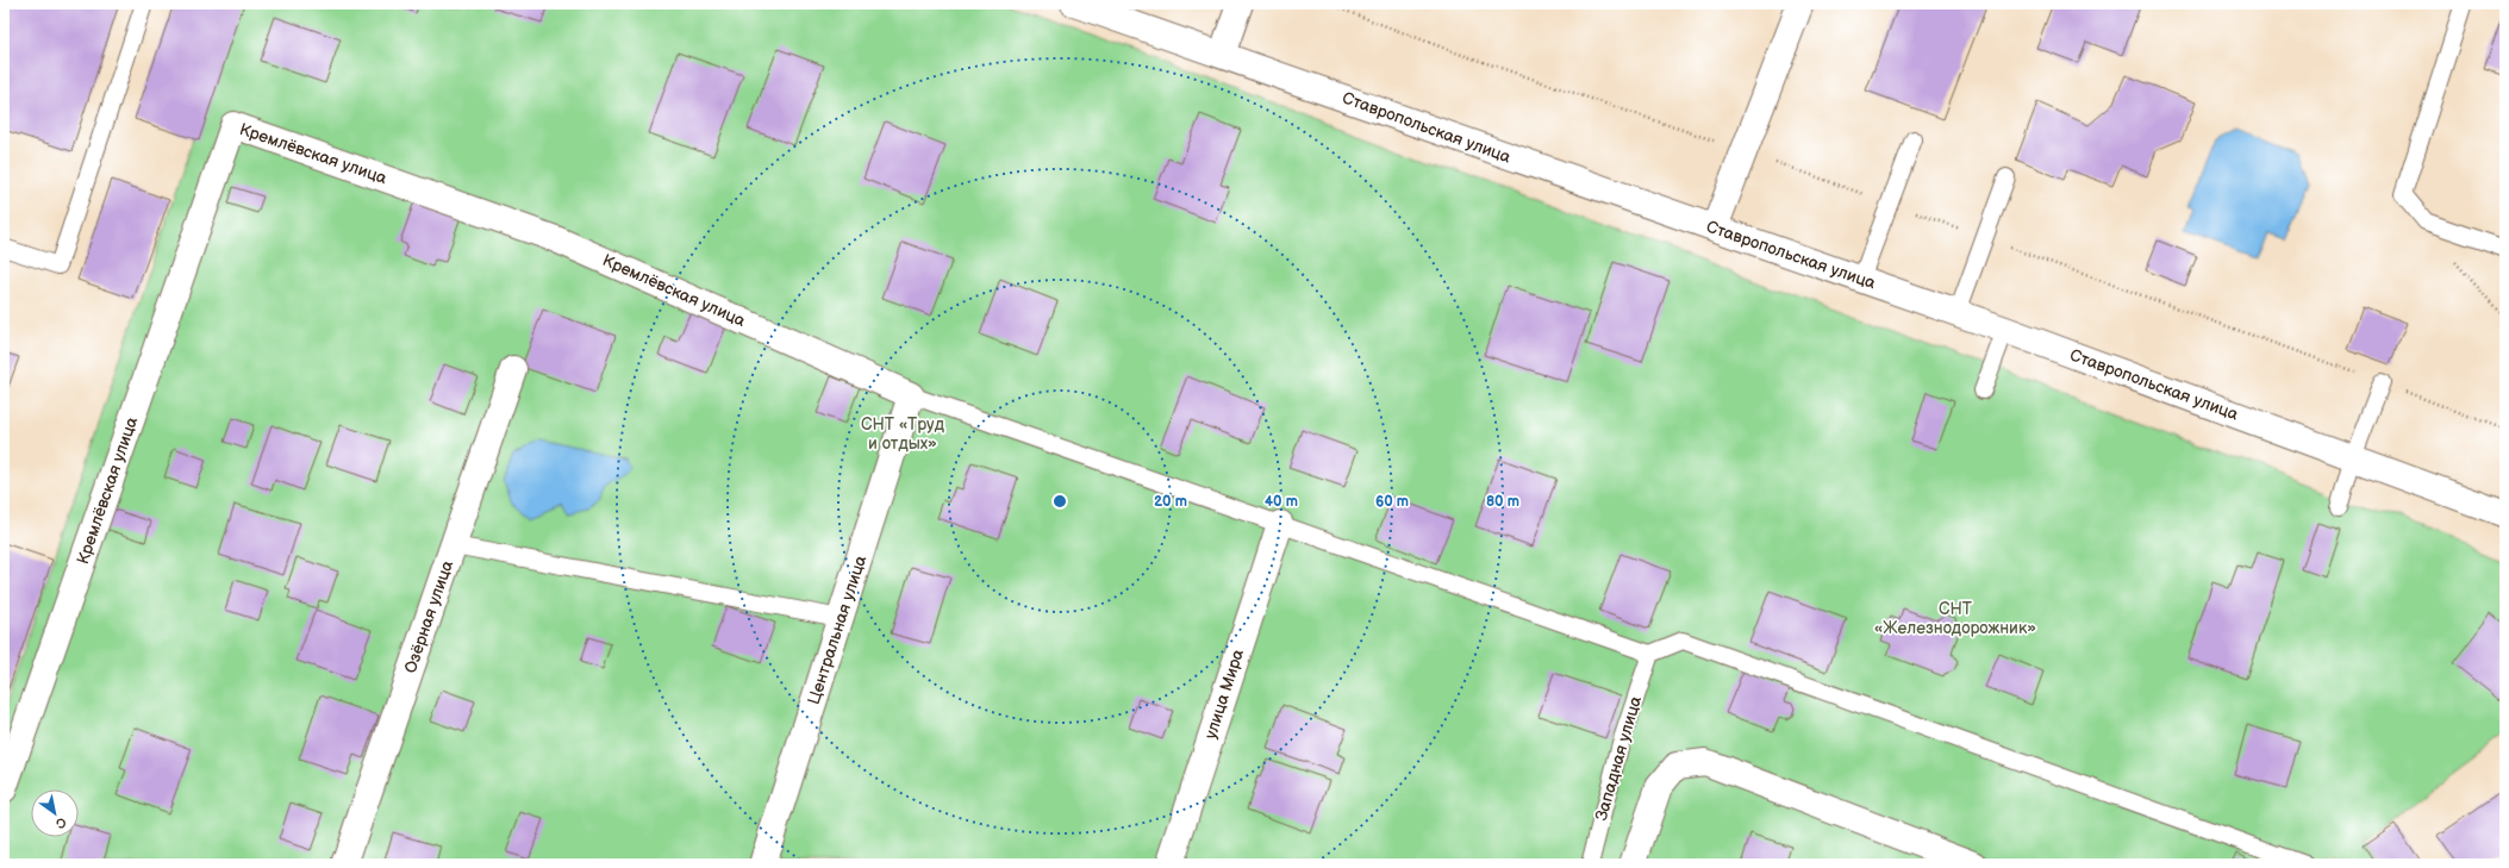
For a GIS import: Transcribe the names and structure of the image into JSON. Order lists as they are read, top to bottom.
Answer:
{
  "streets": {
    "street": [
      "Ставропольская улица",
      "Кремлёвская улица",
      "Озёрная улица",
      "Центральная улица",
      "улица Мира"
    ],
    "lane": ["Западная улица"]
  },
  "crossings": [
    ["Кремлёвская улица", "Центральная улица"]
  ],
  "parks": ["СНТ «Труд и отдых»", "СНТ «Железнодорожник»"],
  "north": "bottom right",
  "rings": [
    "20 m",
    "40 m",
    "60 m",
    "80 m"
  ]
}
